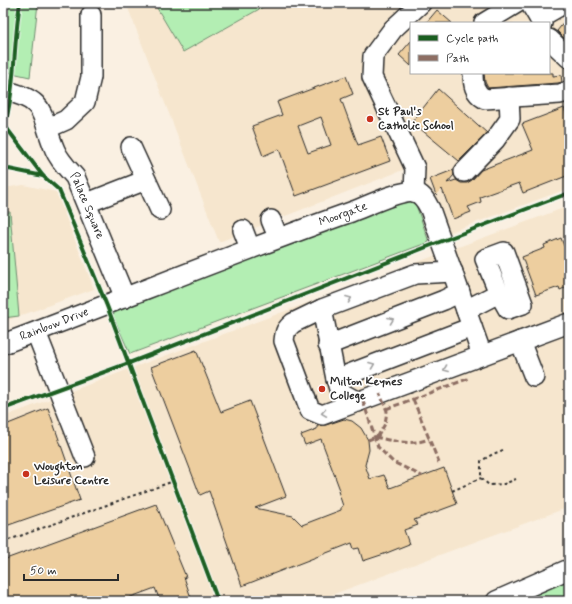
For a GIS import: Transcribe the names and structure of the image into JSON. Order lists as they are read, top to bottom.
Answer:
{
  "streets": {
    "street": ["Palace Square", "Moorgate", "Rainbow Drive"]
  },
  "crossings": [
    ["Palace Square", "Moorgate"],
    ["Moorgate", "Rainbow Drive"]
  ],
  "places": ["St Paul's Catholic School", "Milton Keynes College", "Woughton Leisure Centre"],
  "legend": ["Cycle path", "Path"],
  "scale_bar": "50 m"
}
